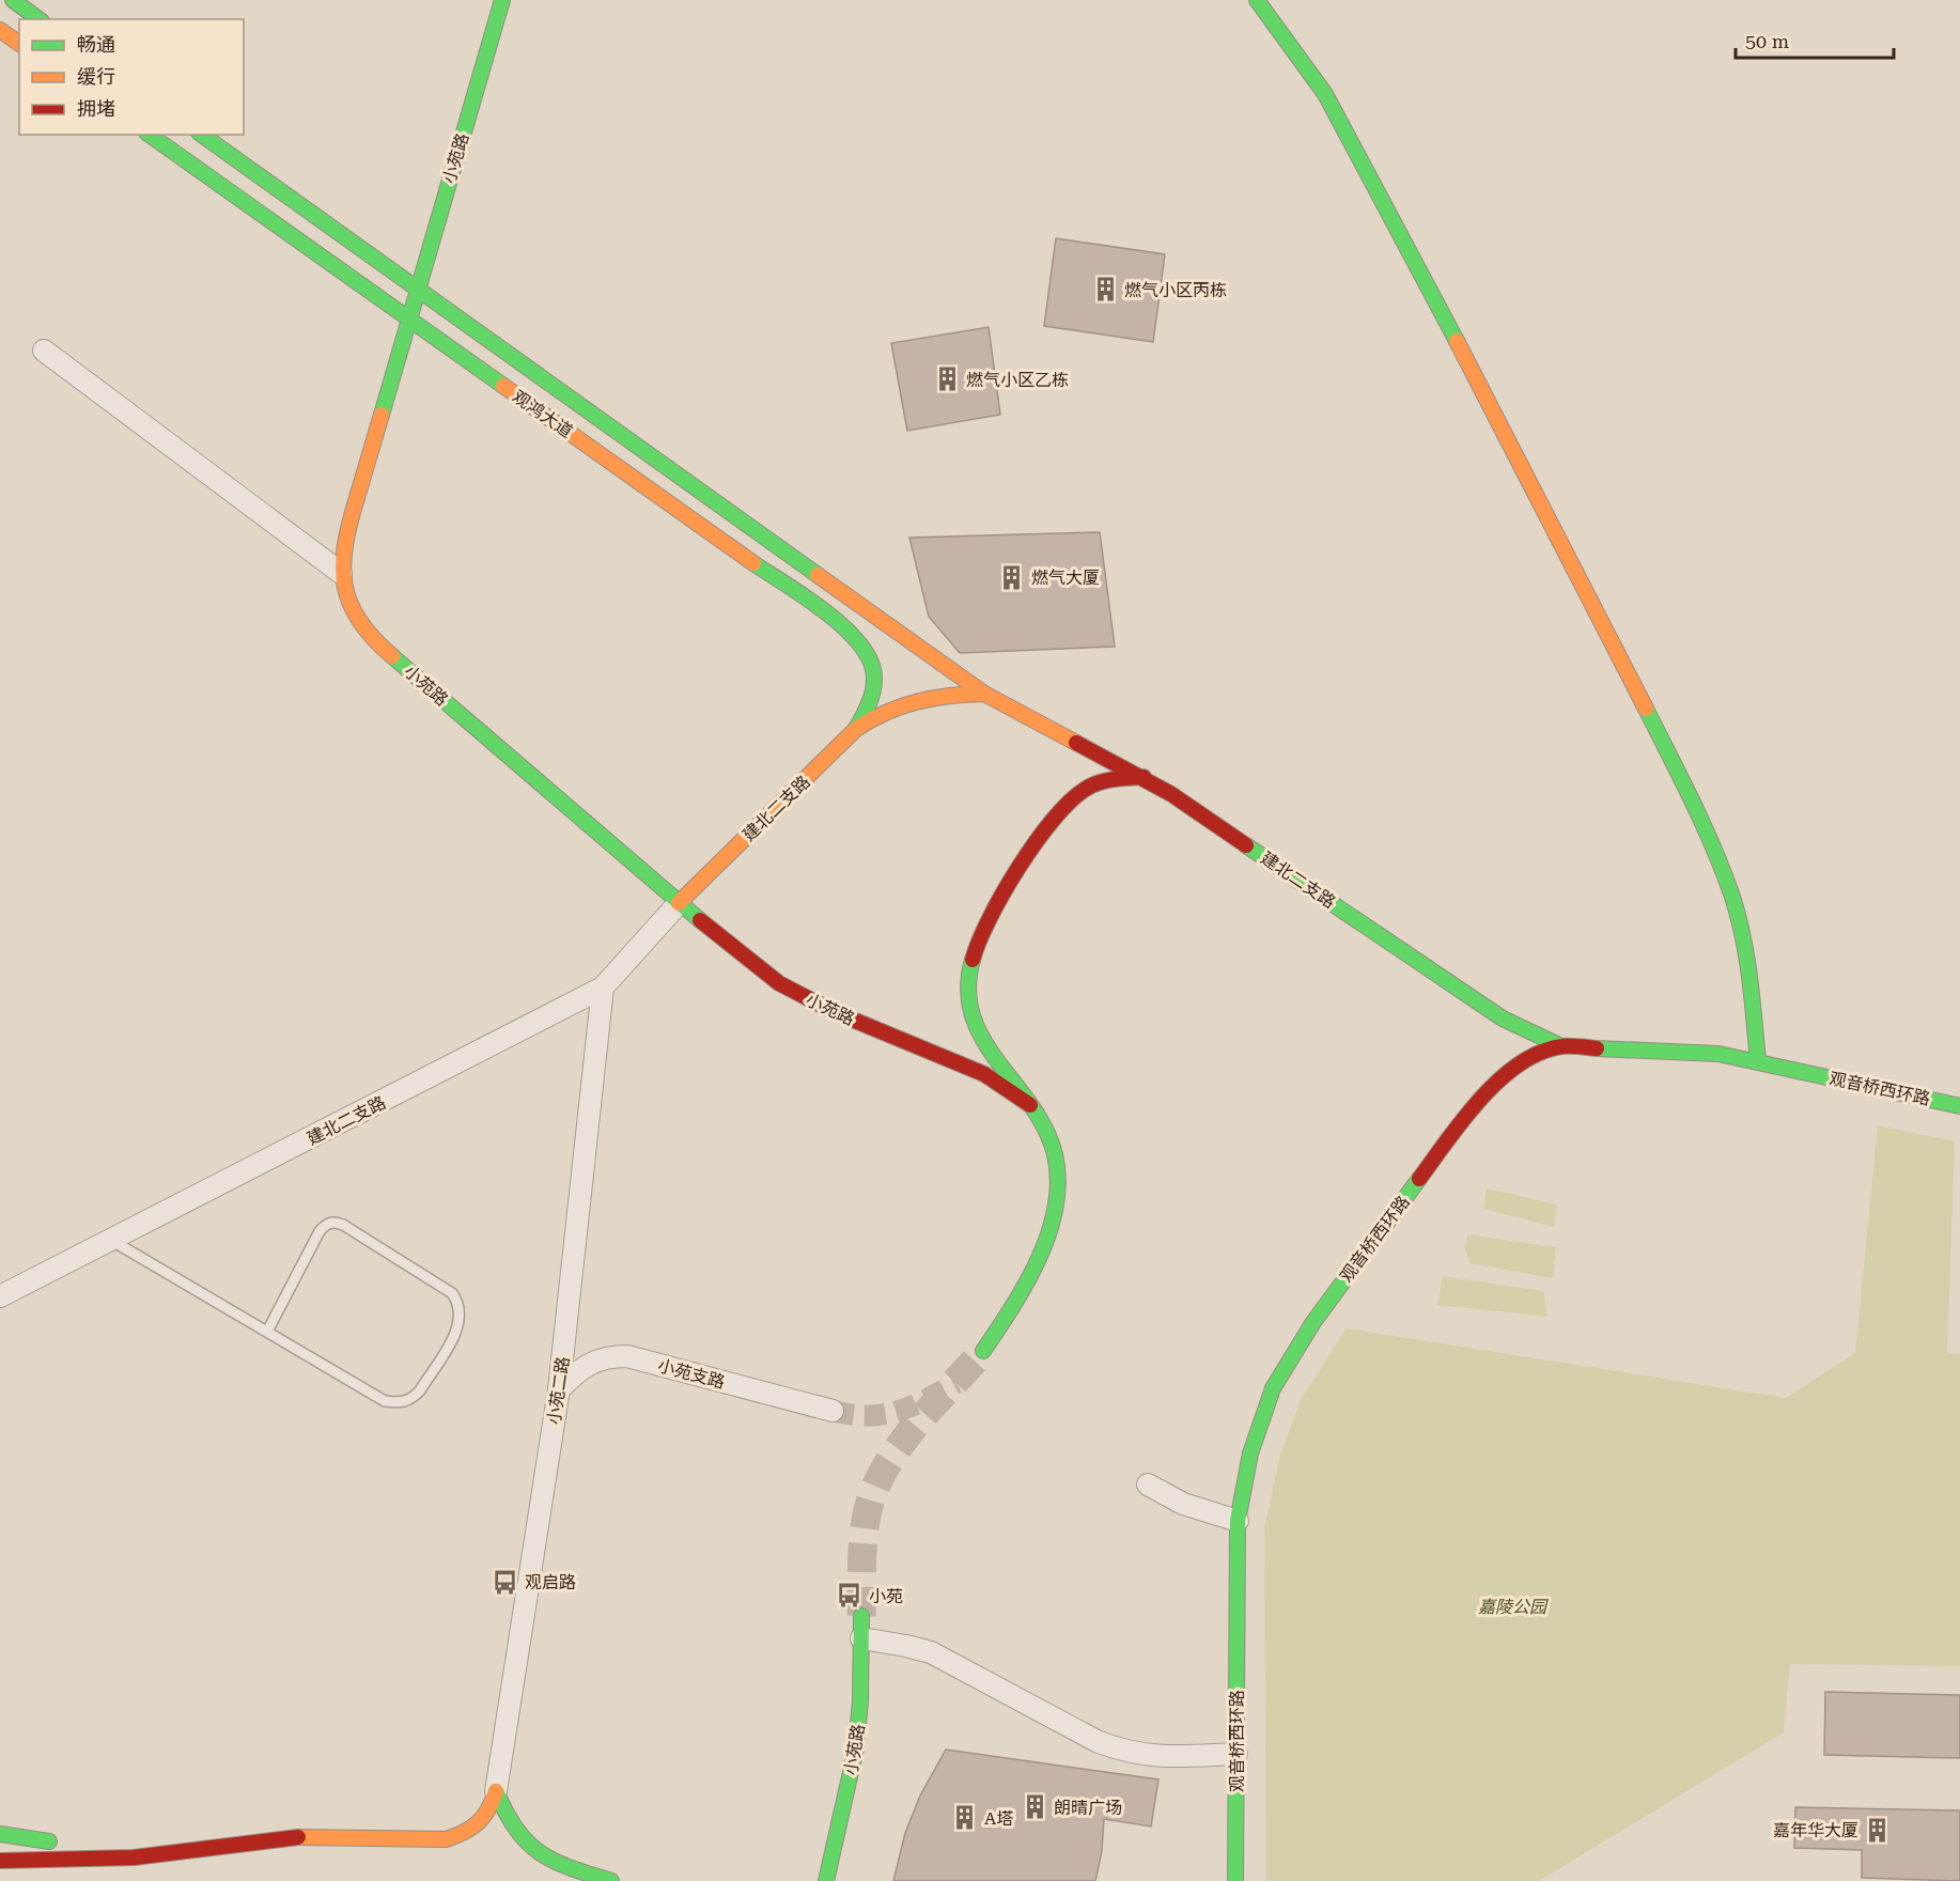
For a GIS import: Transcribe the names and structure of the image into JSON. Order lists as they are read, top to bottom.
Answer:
{
  "streets": {
    "main road": [
      "小苑路",
      "观鸿大道",
      "建北二支路",
      "观音桥西环路"
    ],
    "street": ["小苑支路", "小苑二路"]
  },
  "crossings": [
    ["小苑路", "观鸿大道"],
    ["小苑路", "建北二支路"],
    ["观鸿大道", "建北二支路"],
    ["建北二支路", "观音桥西环路"],
    ["建北二支路", "小苑二路"],
    ["小苑支路", "小苑二路"]
  ],
  "parks": ["嘉陵公园"],
  "places": {
    "building": [
      "燃气小区丙栋",
      "燃气小区乙栋",
      "燃气大厦",
      "朗晴广场",
      "A塔",
      "嘉年华大厦"
    ],
    "bus stop": ["观启路", "小苑"]
  },
  "legend": ["畅通", "缓行", "拥堵"],
  "scale_bar": "50 m"
}
